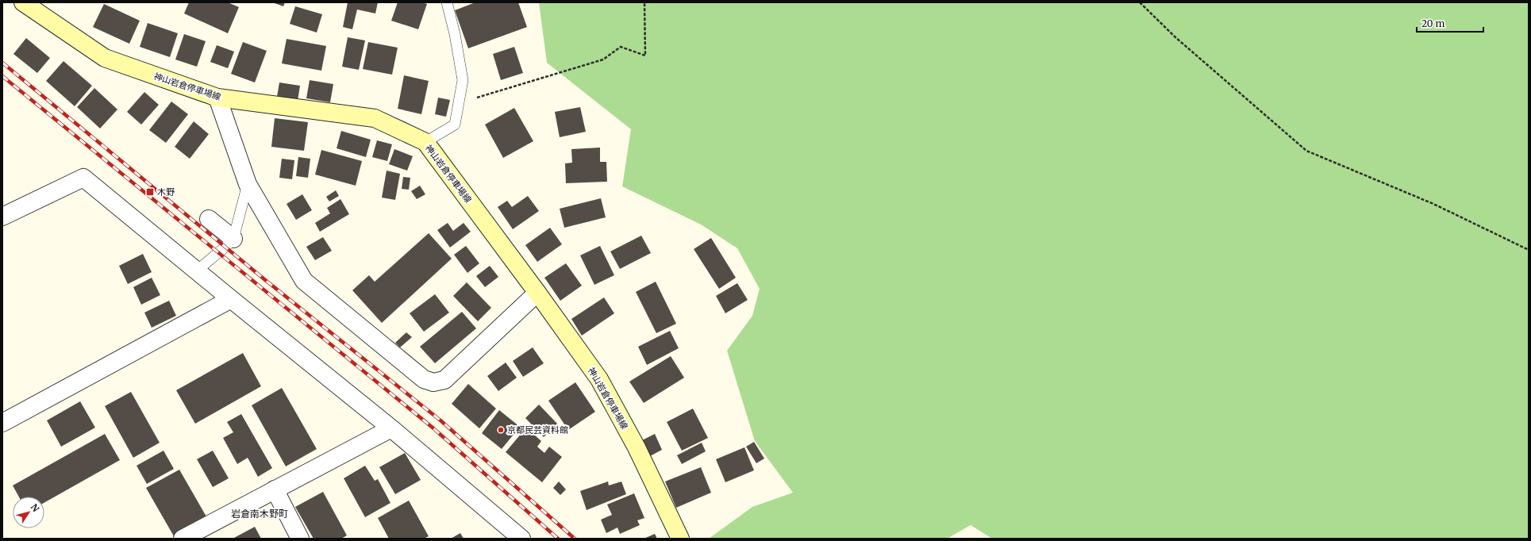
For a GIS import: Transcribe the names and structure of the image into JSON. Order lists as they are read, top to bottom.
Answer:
{
  "streets": {
    "main road": ["神山岩倉停車場線"]
  },
  "districts": ["岩倉南木野町"],
  "places": {
    "transit": ["木野"],
    "other": ["京都民芸資料館"]
  },
  "scale_bar": "20 m",
  "north": "top right"
}
